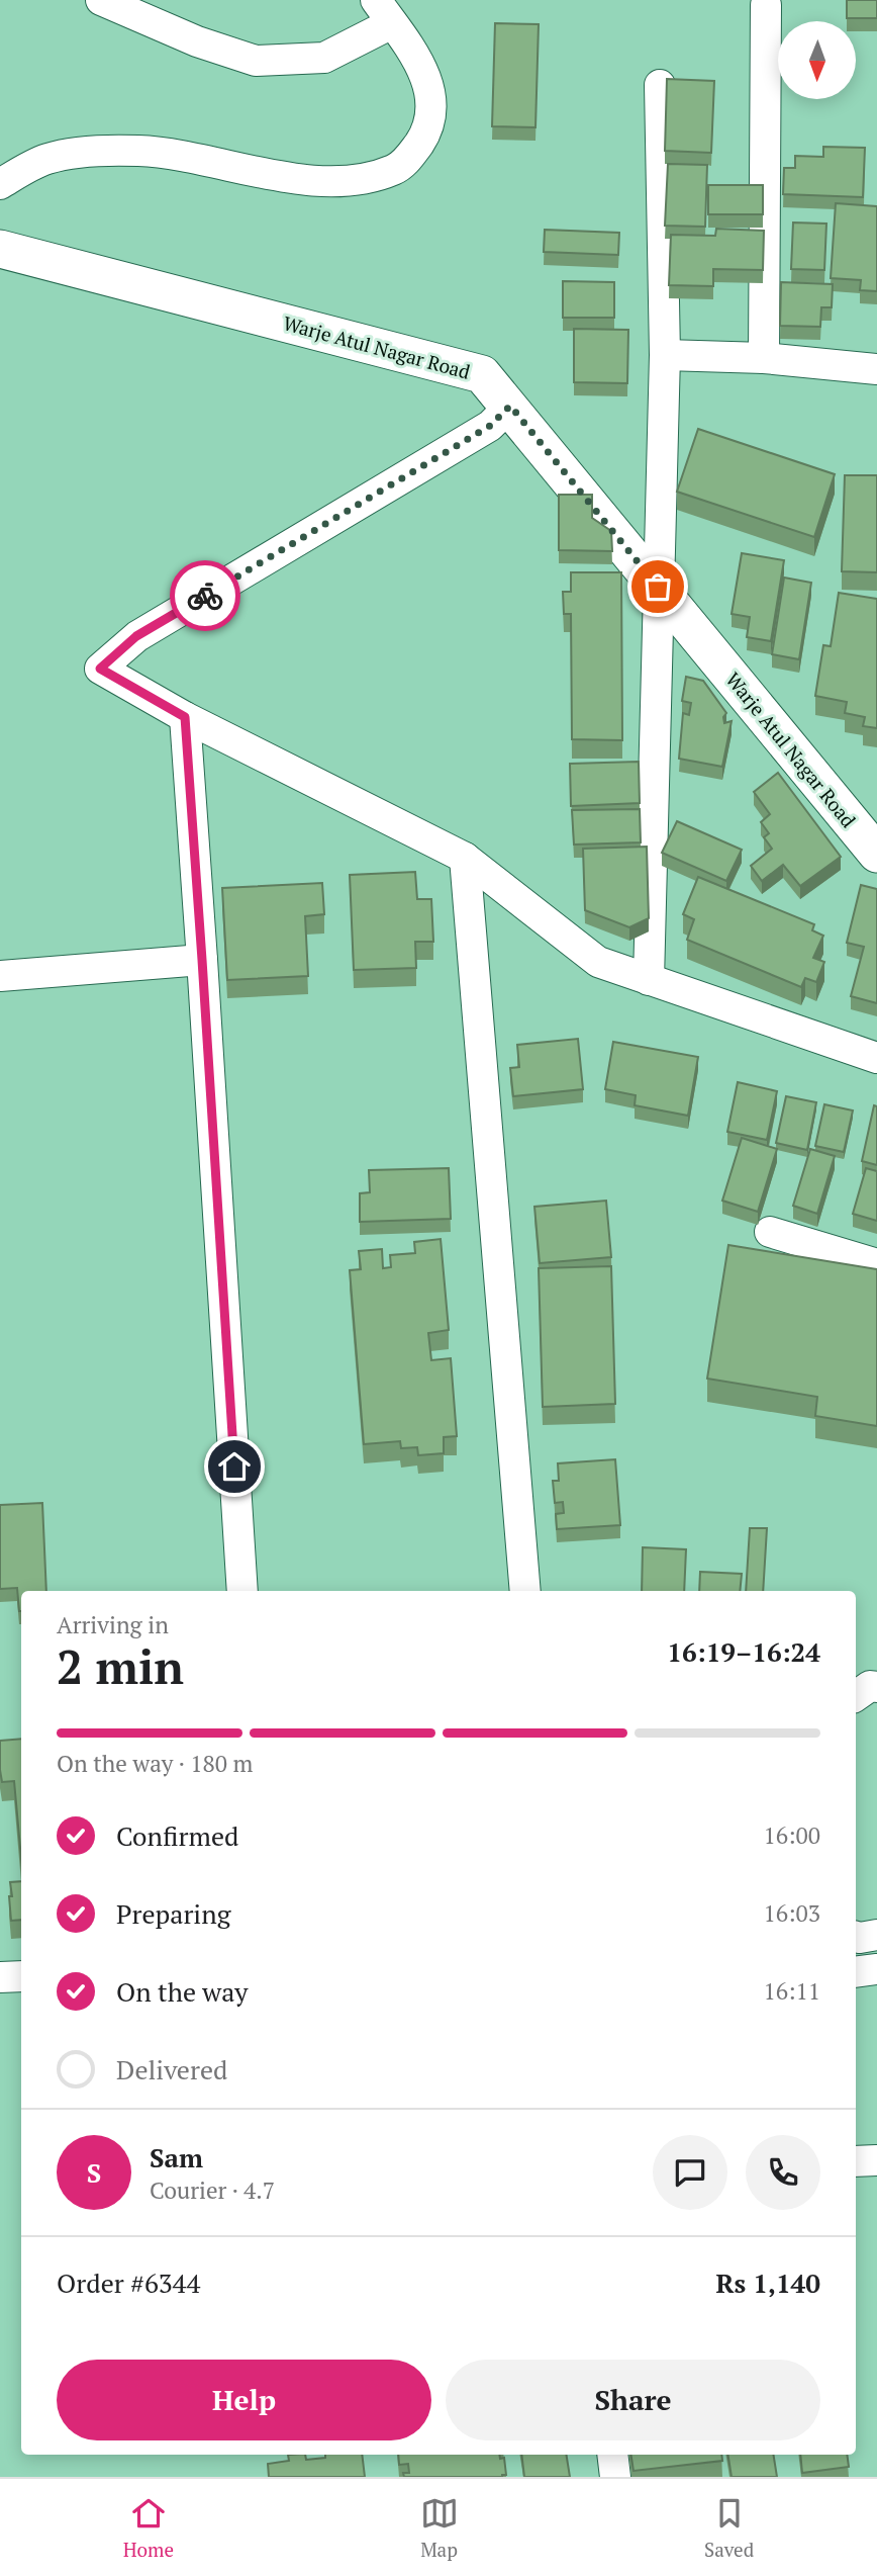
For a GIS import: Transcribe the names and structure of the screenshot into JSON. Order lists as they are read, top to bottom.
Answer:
{
  "streets": {
    "street": ["Warje Atul Nagar Road"]
  },
  "north": "bottom",
  "page": {
    "heading": ["2 min", "Arriving in", "16:19–16:24"],
    "panel": [
      "Sam",
      "Courier · 4.7",
      "Order #6344",
      "Rs 1,140"
    ],
    "bar": "On the way · 180 m",
    "list": [
      ["Confirmed", "16:00"],
      ["Preparing", "16:03"],
      ["On the way", "16:11"],
      "Delivered"
    ],
    "round": "S",
    "buttons": ["Help", "Share"],
    "tabs": ["Home", "Map", "Saved"]
  }
}
